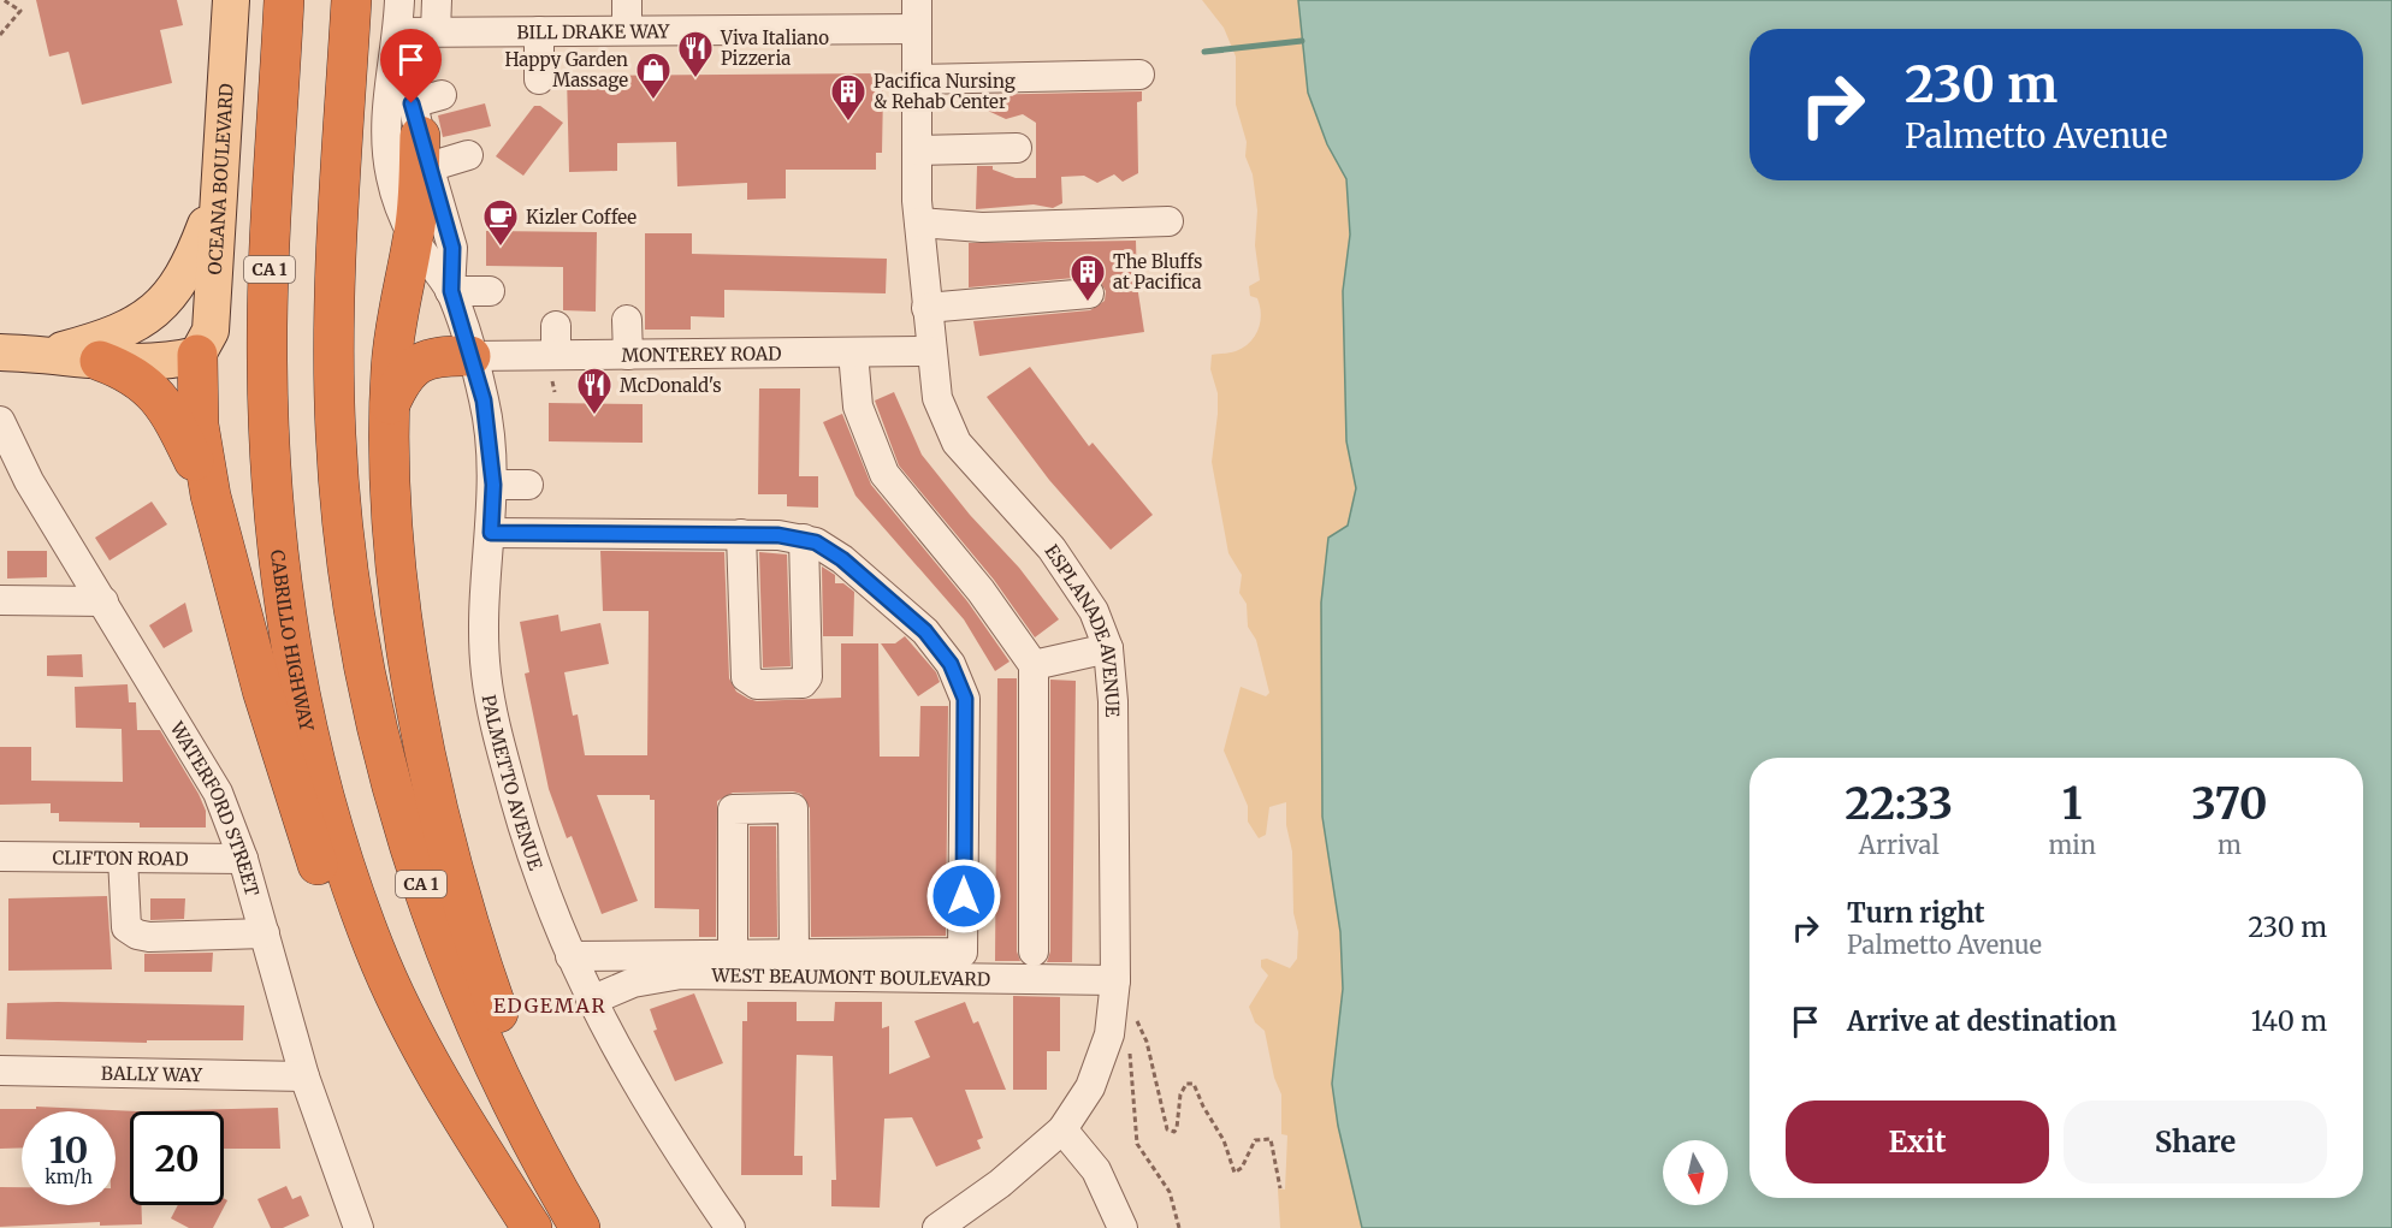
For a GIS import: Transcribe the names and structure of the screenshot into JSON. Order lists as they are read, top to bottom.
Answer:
{
  "streets": {
    "highway": ["CA 1", "CABRILLO HIGHWAY"],
    "main road": ["OCEANA BOULEVARD"],
    "street": [
      "BILL DRAKE WAY",
      "MONTEREY ROAD",
      "ESPLANADE AVENUE",
      "PALMETTO AVENUE",
      "WATERFORD STREET",
      "CLIFTON ROAD",
      "WEST BEAUMONT BOULEVARD",
      "BALLY WAY"
    ]
  },
  "crossings": [
    ["BILL DRAKE WAY", "ESPLANADE AVENUE"],
    ["BILL DRAKE WAY", "PALMETTO AVENUE"],
    ["MONTEREY ROAD", "ESPLANADE AVENUE"],
    ["MONTEREY ROAD", "PALMETTO AVENUE"],
    ["ESPLANADE AVENUE", "WEST BEAUMONT BOULEVARD"],
    ["PALMETTO AVENUE", "WEST BEAUMONT BOULEVARD"],
    ["WATERFORD STREET", "CLIFTON ROAD"],
    ["WATERFORD STREET", "BALLY WAY"]
  ],
  "districts": ["EDGEMAR"],
  "places": {
    "restaurant": ["Viva Italiano Pizzeria", "McDonald's"],
    "shop": ["Happy Garden Massage"],
    "building": ["Pacifica Nursing & Rehab Center", "The Bluffs at Pacifica"],
    "cafe": ["Kizler Coffee"]
  },
  "north": "bottom",
  "page": {
    "turn": ["230 m", "Palmetto Avenue"],
    "eta": [
      "22:33",
      "Arrival",
      "1",
      "min",
      "370",
      "m"
    ],
    "list": [
      {
        "name": "Turn right",
        "note": "Palmetto Avenue",
        "value": "230 m"
      },
      {
        "name": "Arrive at destination",
        "value": "140 m"
      }
    ],
    "buttons": ["Exit", "Share"],
    "speed": "10 km/h",
    "limit": "20"
  }
}
